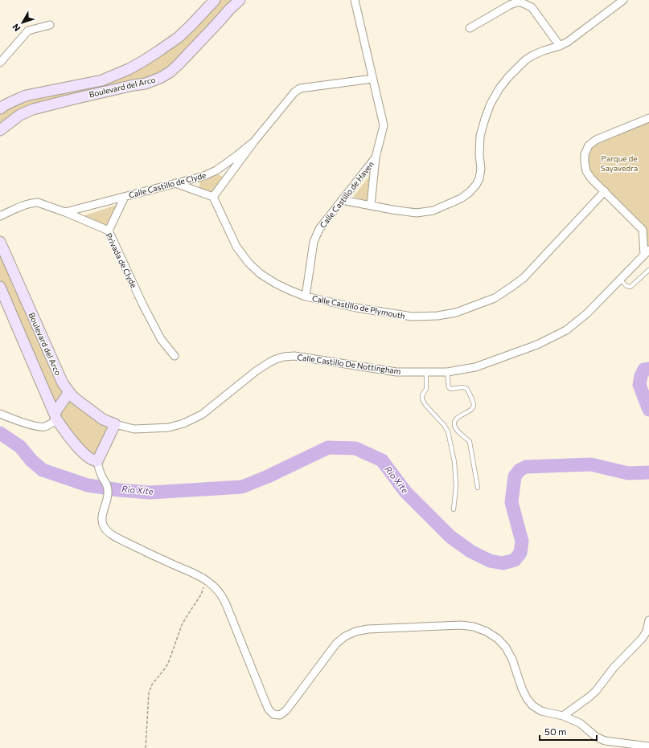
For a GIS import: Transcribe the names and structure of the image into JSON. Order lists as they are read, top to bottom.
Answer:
{
  "streets": {
    "street": [
      "Boulevard del Arco",
      "Calle Castillo de Clyde",
      "Calle Castillo de Haven",
      "Privada de Clyde",
      "Calle Castillo de Plymouth",
      "Calle Castillo De Nottingham"
    ]
  },
  "crossings": [
    ["Boulevard del Arco", "Calle Castillo De Nottingham"],
    ["Calle Castillo de Clyde", "Calle Castillo de Haven"],
    ["Calle Castillo de Clyde", "Privada de Clyde"],
    ["Calle Castillo de Haven", "Calle Castillo de Plymouth"]
  ],
  "water": ["Rio Xite"],
  "parks": ["Parque de Sayavedra"],
  "scale_bar": "50 m",
  "north": "bottom left"
}
